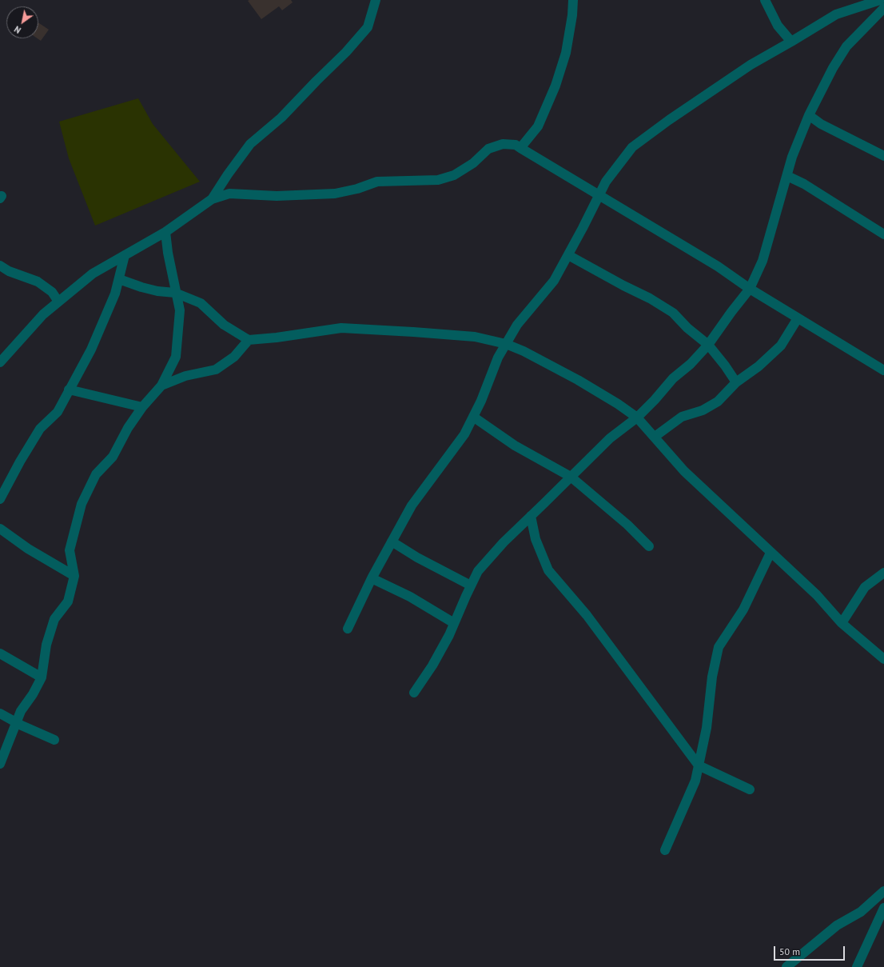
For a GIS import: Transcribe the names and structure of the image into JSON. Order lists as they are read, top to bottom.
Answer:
{
  "scale_bar": "50 m",
  "north": "bottom left"
}
